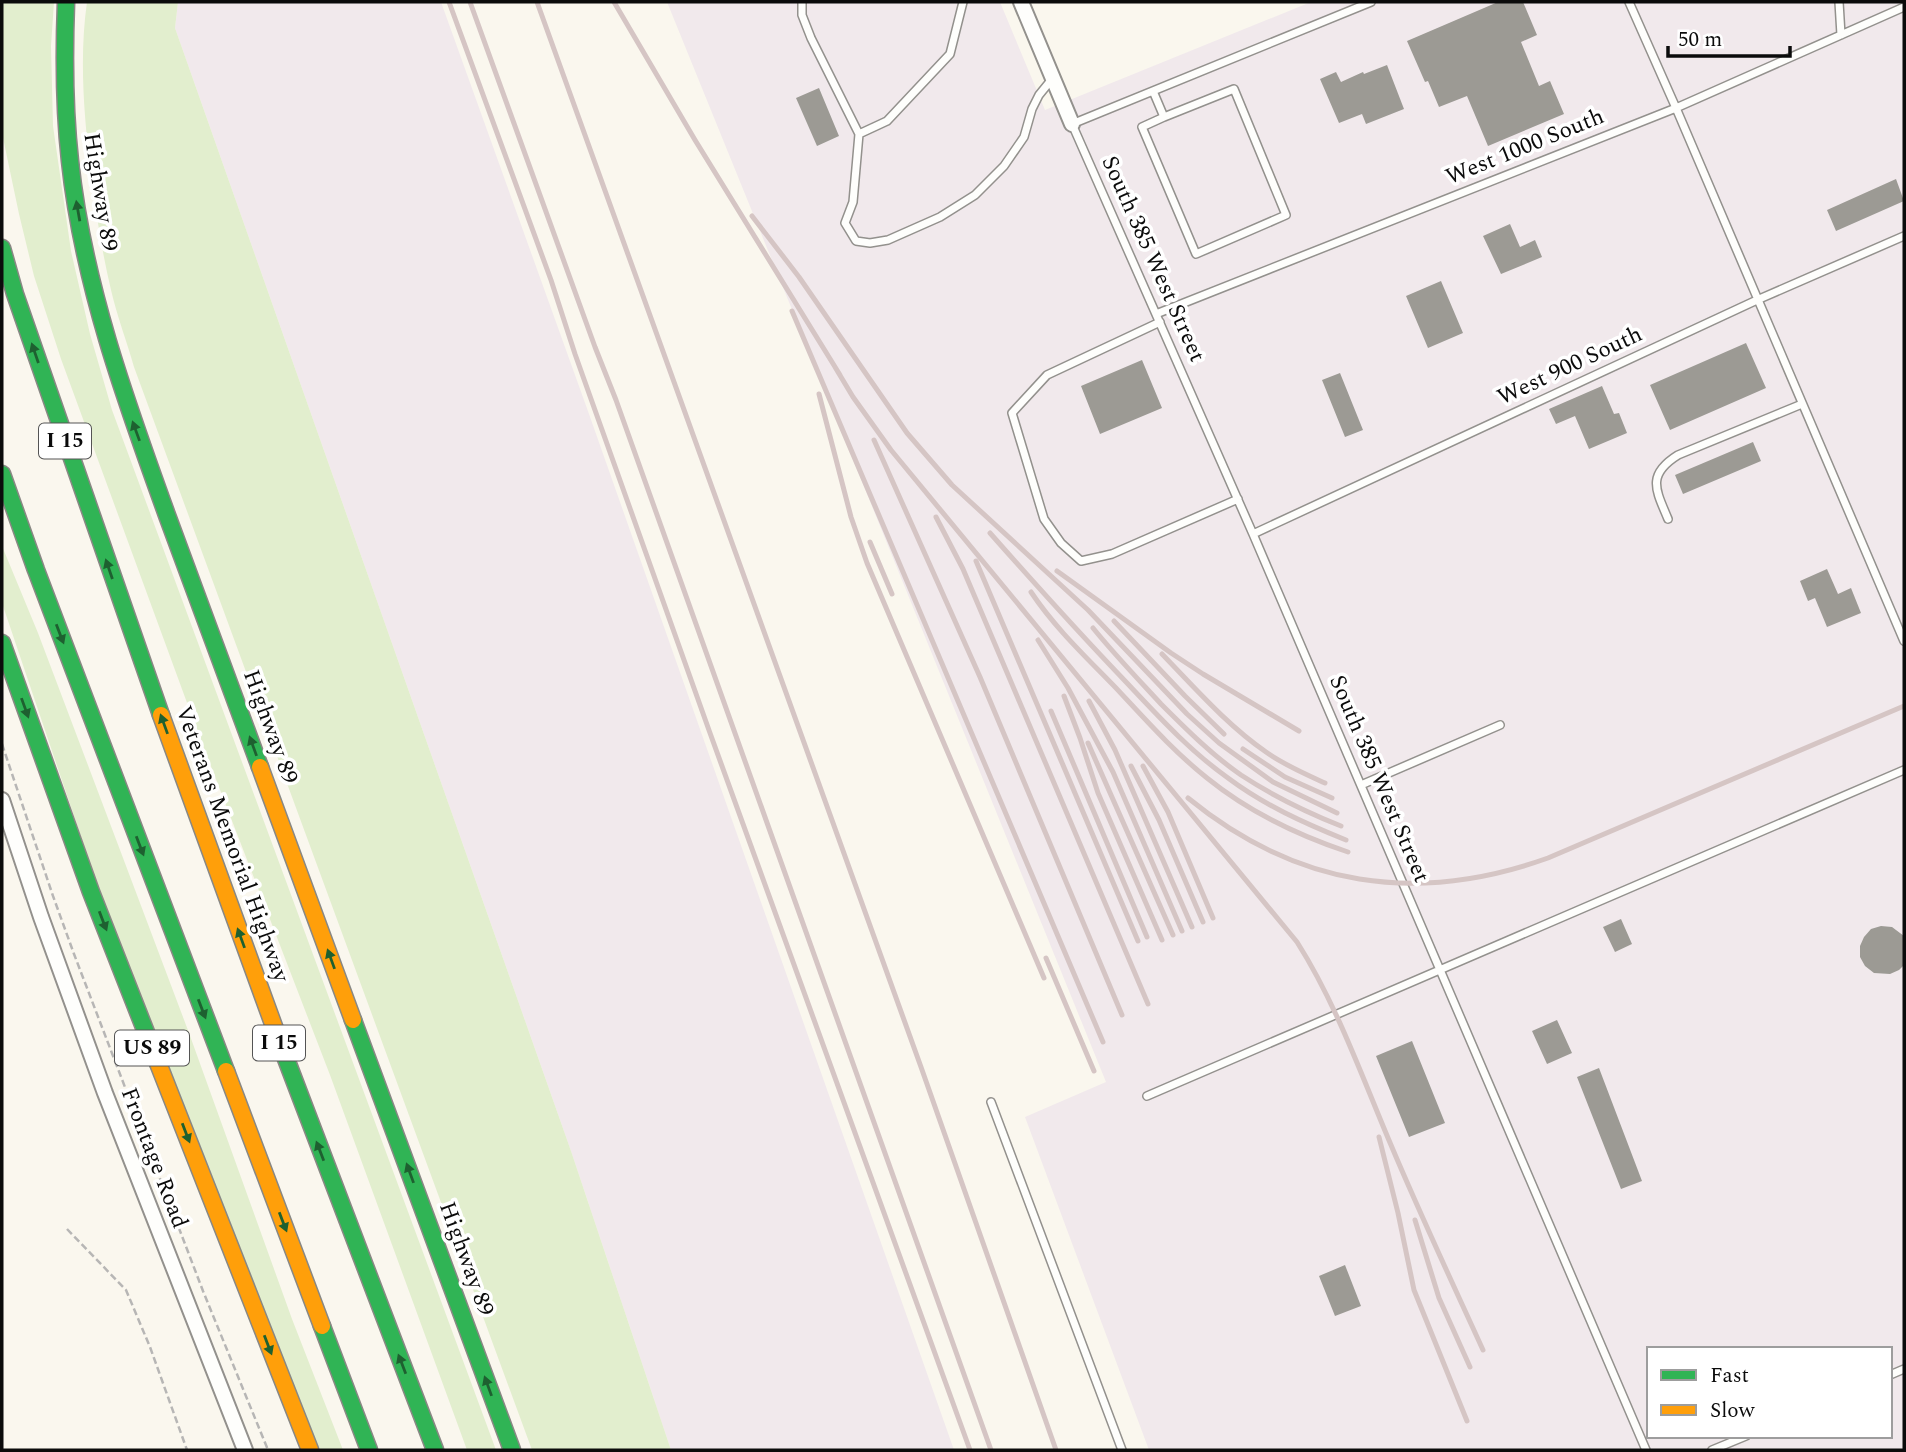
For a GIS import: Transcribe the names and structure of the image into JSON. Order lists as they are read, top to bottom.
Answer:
{
  "streets": {
    "main road": [
      "Highway 89",
      "I 15",
      "Veterans Memorial Highway",
      "US 89"
    ],
    "street": ["Frontage Road"],
    "lane": ["West 1000 South", "South 385 West Street", "West 900 South"]
  },
  "crossings": [
    ["West 1000 South", "South 385 West Street"],
    ["South 385 West Street", "West 900 South"]
  ],
  "legend": ["Fast", "Slow"],
  "scale_bar": "50 m"
}
